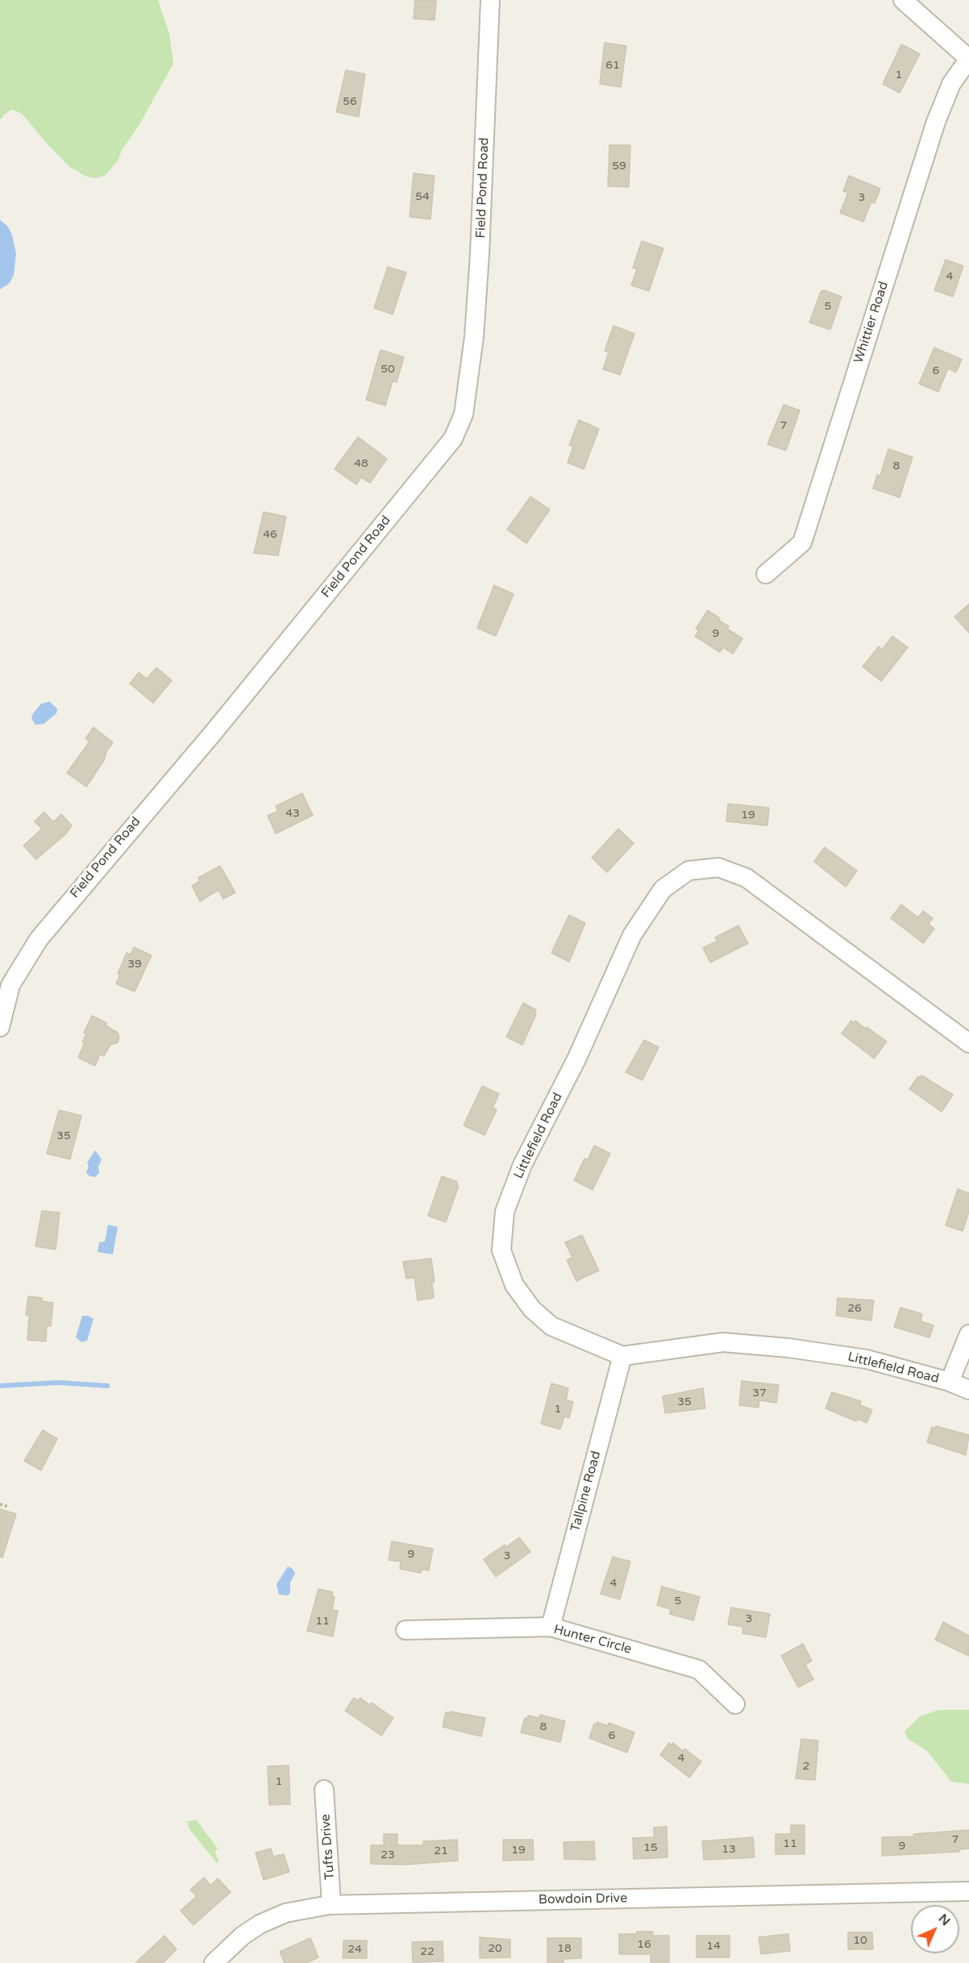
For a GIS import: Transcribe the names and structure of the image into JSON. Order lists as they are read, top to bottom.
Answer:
{
  "streets": {
    "street": [
      "Field Pond Road",
      "Whittier Road",
      "Littlefield Road",
      "Tallpine Road",
      "Hunter Circle",
      "Tufts Drive",
      "Bowdoin Drive"
    ]
  },
  "crossings": [
    ["Littlefield Road", "Tallpine Road"],
    ["Tallpine Road", "Hunter Circle"],
    ["Tufts Drive", "Bowdoin Drive"]
  ],
  "house_numbers": [
    "61",
    "1",
    "56",
    "59",
    "54",
    "3",
    "4",
    "5",
    "50",
    "6",
    "7",
    "48",
    "8",
    "46",
    "9",
    "43",
    "19",
    "39",
    "35",
    "26",
    "37",
    "35",
    "1",
    "9",
    "3",
    "4",
    "5",
    "3",
    "11",
    "8",
    "6",
    "4",
    "2",
    "1",
    "7",
    "11",
    "9",
    "15",
    "13",
    "19",
    "21",
    "23",
    "10",
    "16",
    "14",
    "20",
    "18",
    "24",
    "22"
  ],
  "north": "top right"
}
